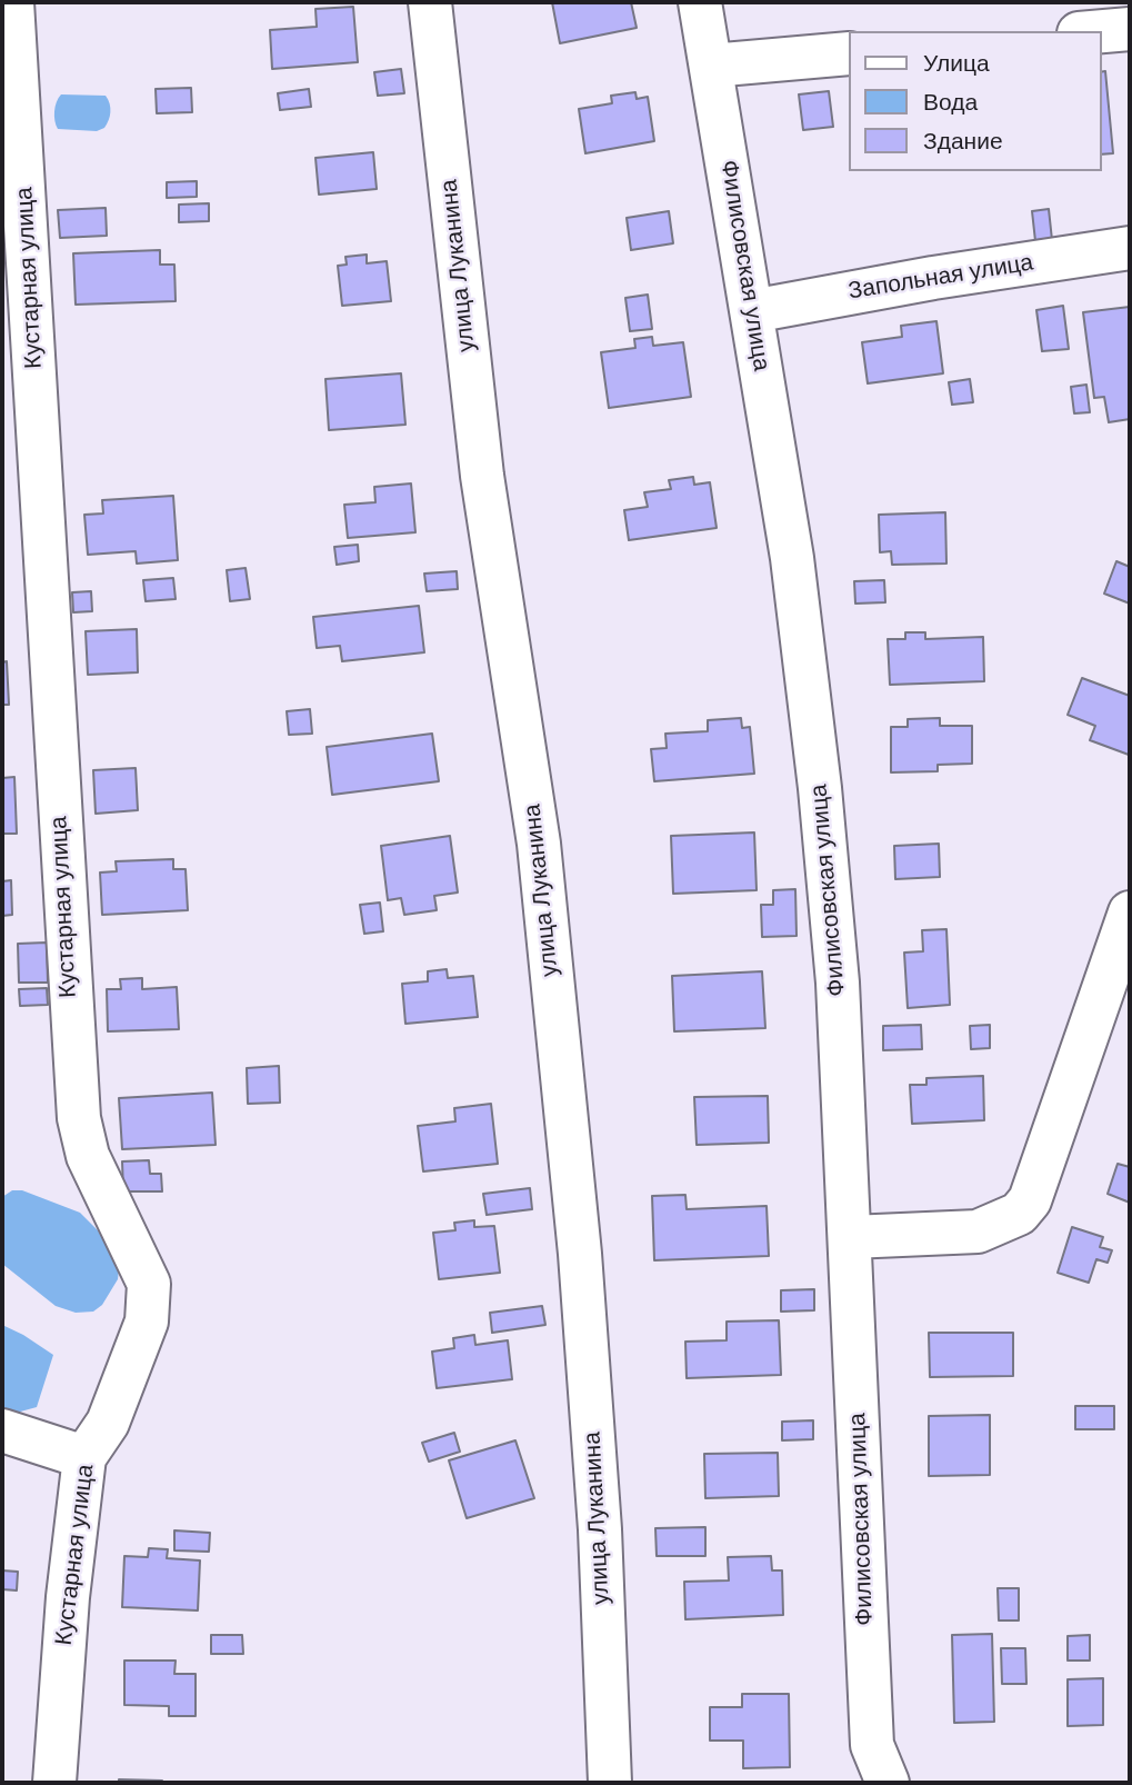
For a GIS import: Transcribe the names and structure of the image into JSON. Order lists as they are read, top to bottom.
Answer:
{
  "streets": {
    "street": [
      "улица Луканина",
      "Филисовская улица",
      "Кустарная улица",
      "Запольная улица"
    ]
  },
  "crossings": [
    ["Филисовская улица", "Запольная улица"]
  ],
  "legend": ["Улица", "Вода", "Здание"]
}
